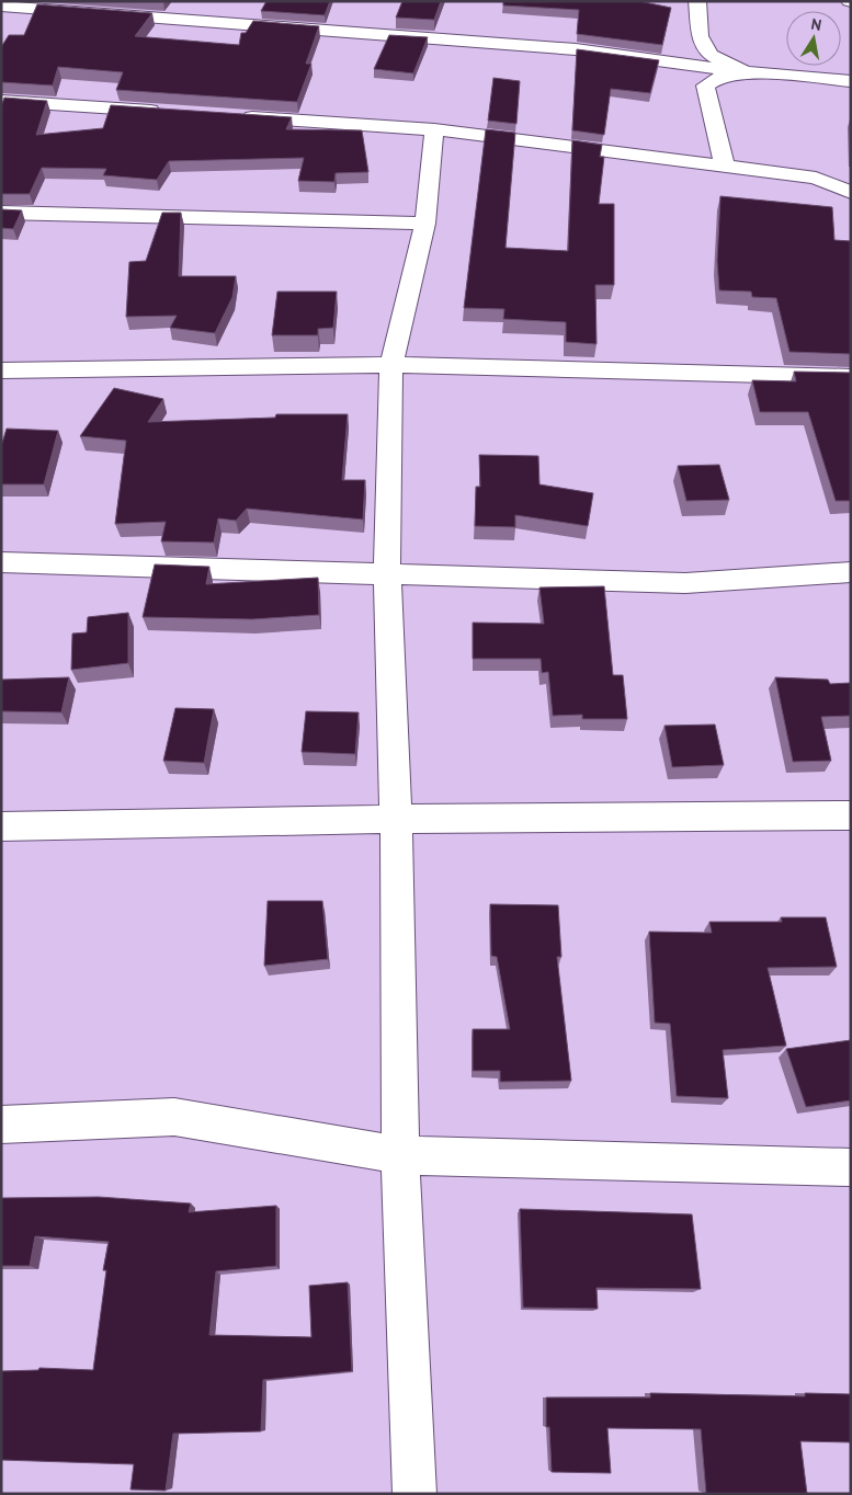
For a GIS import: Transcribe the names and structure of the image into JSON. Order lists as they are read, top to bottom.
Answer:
{
  "north": "top"
}
